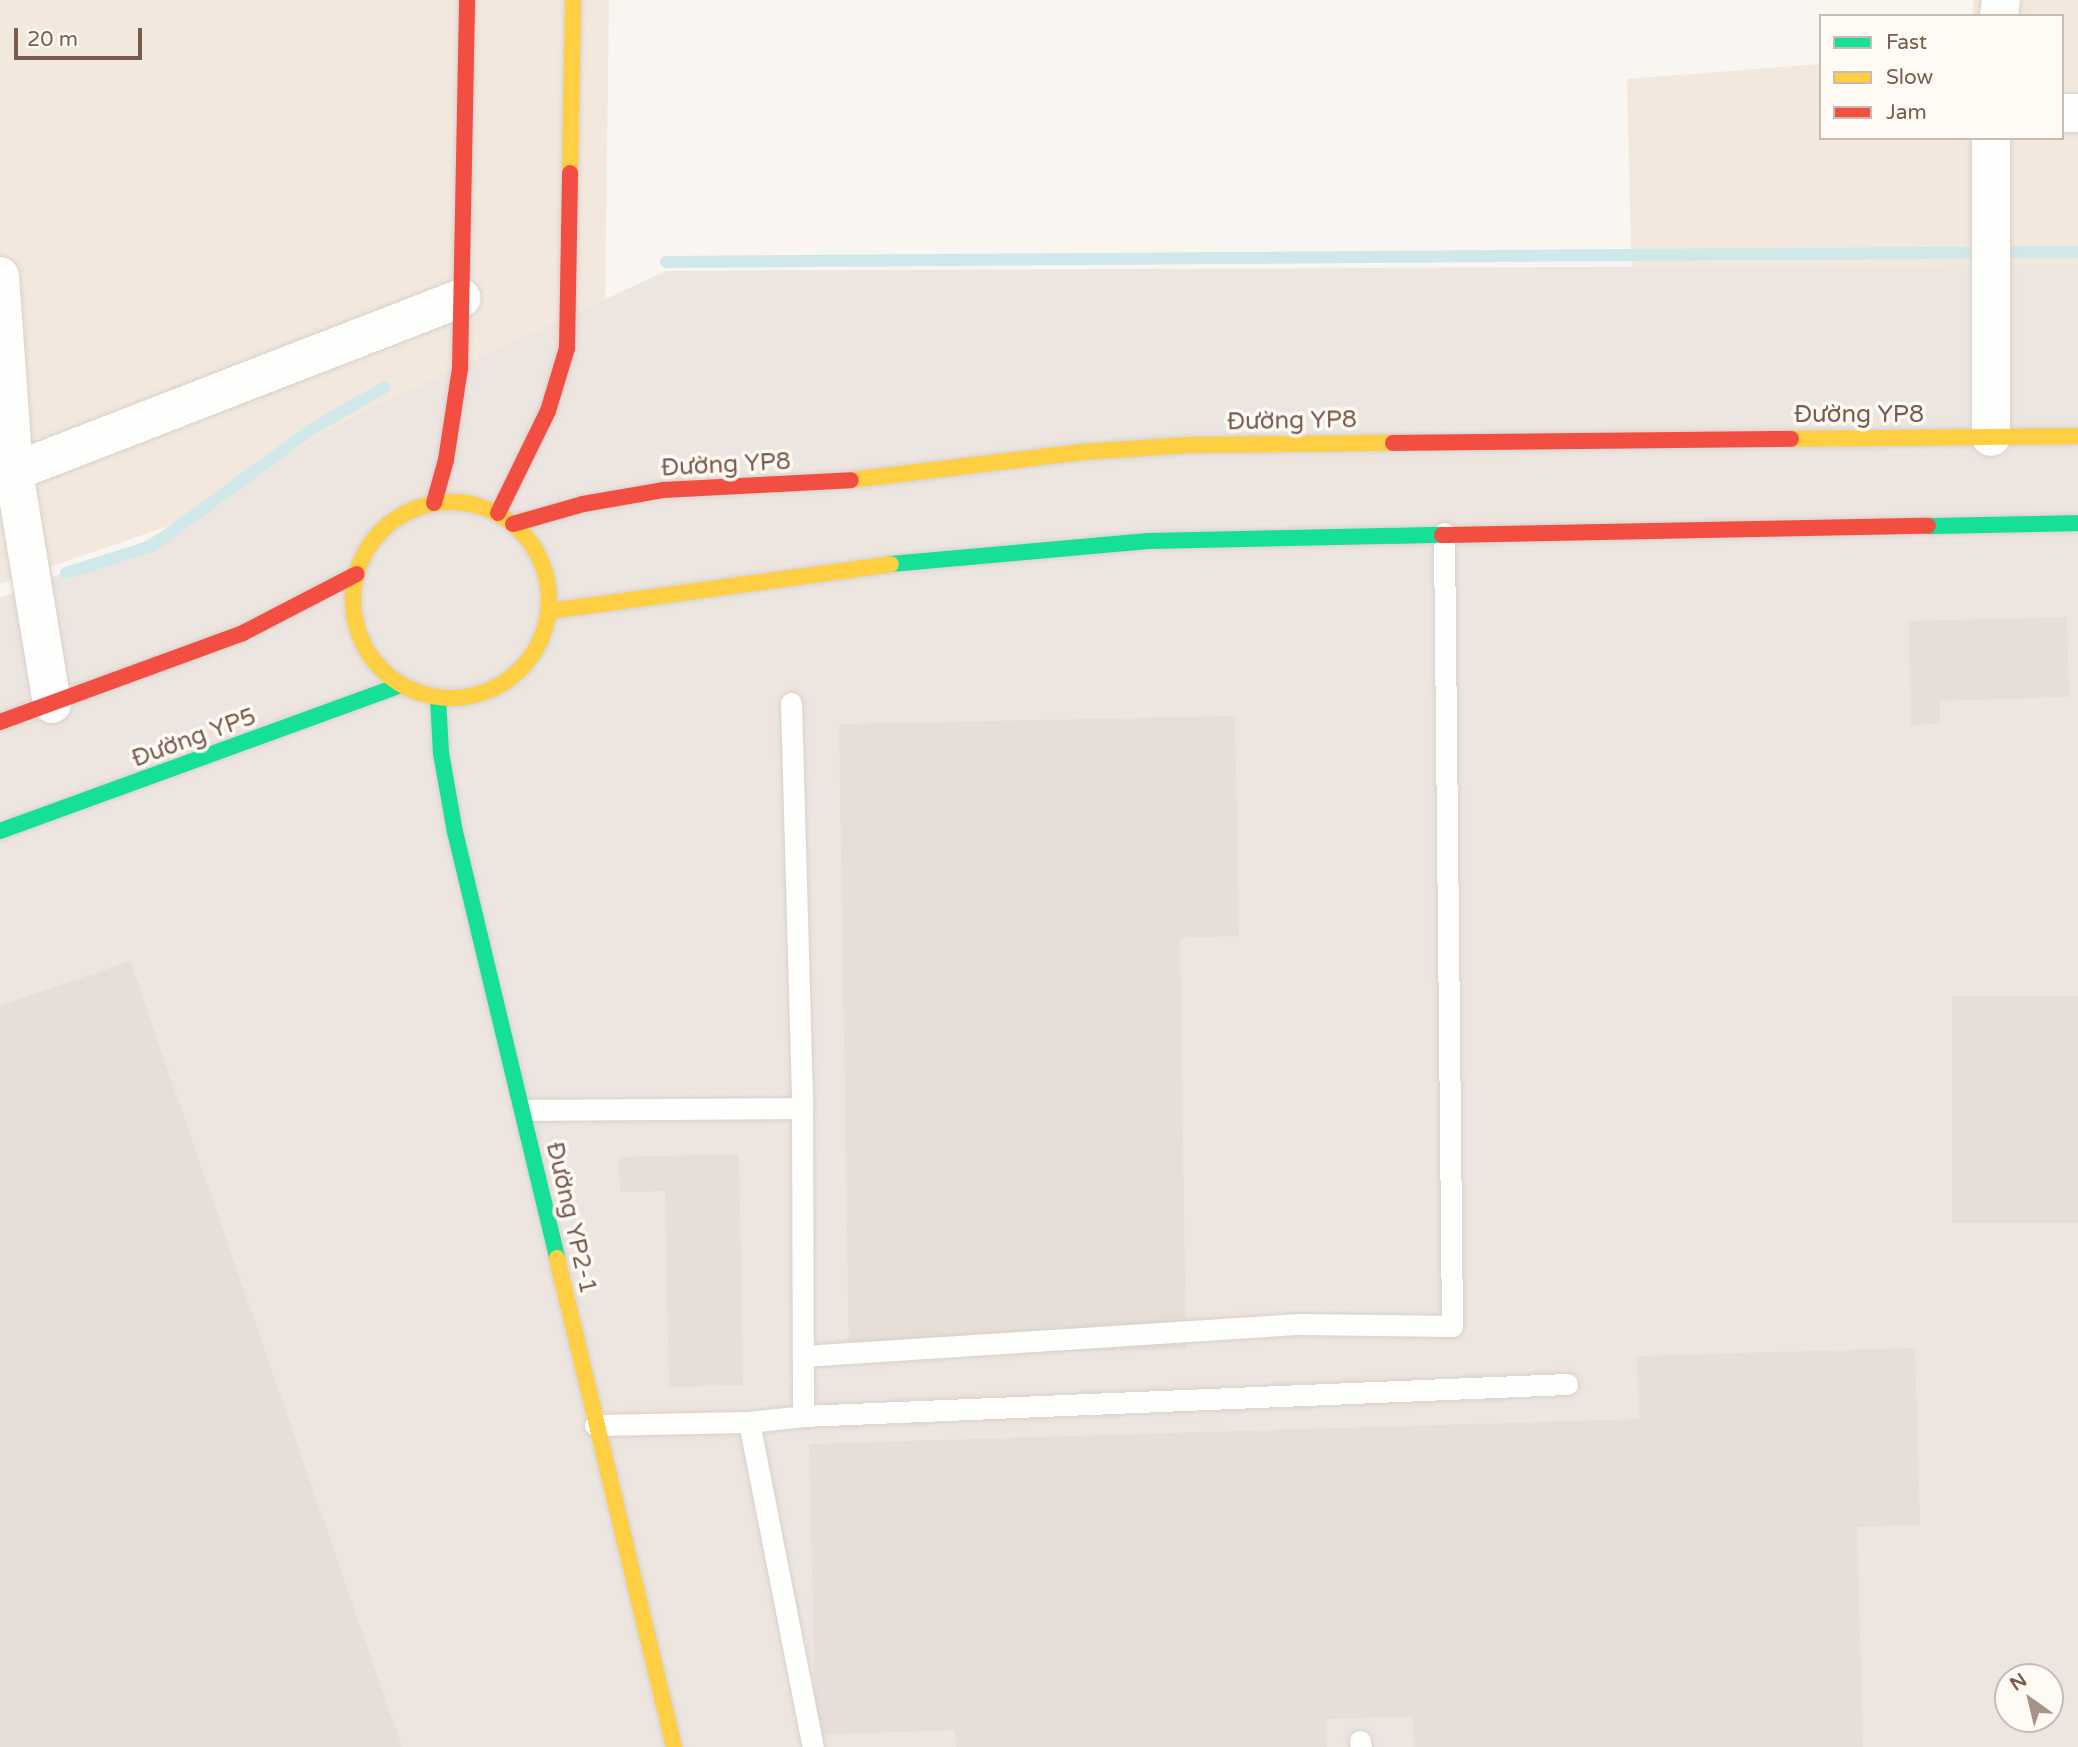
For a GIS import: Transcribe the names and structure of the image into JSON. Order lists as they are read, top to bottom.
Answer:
{
  "streets": {
    "main road": ["Đường YP8", "Đường YP5", "Đường YP2-1"]
  },
  "crossings": [
    ["Đường YP8", "Đường YP5"],
    ["Đường YP8", "Đường YP2-1"],
    ["Đường YP5", "Đường YP2-1"]
  ],
  "legend": ["Fast", "Slow", "Jam"],
  "scale_bar": "20 m",
  "north": "top left"
}
